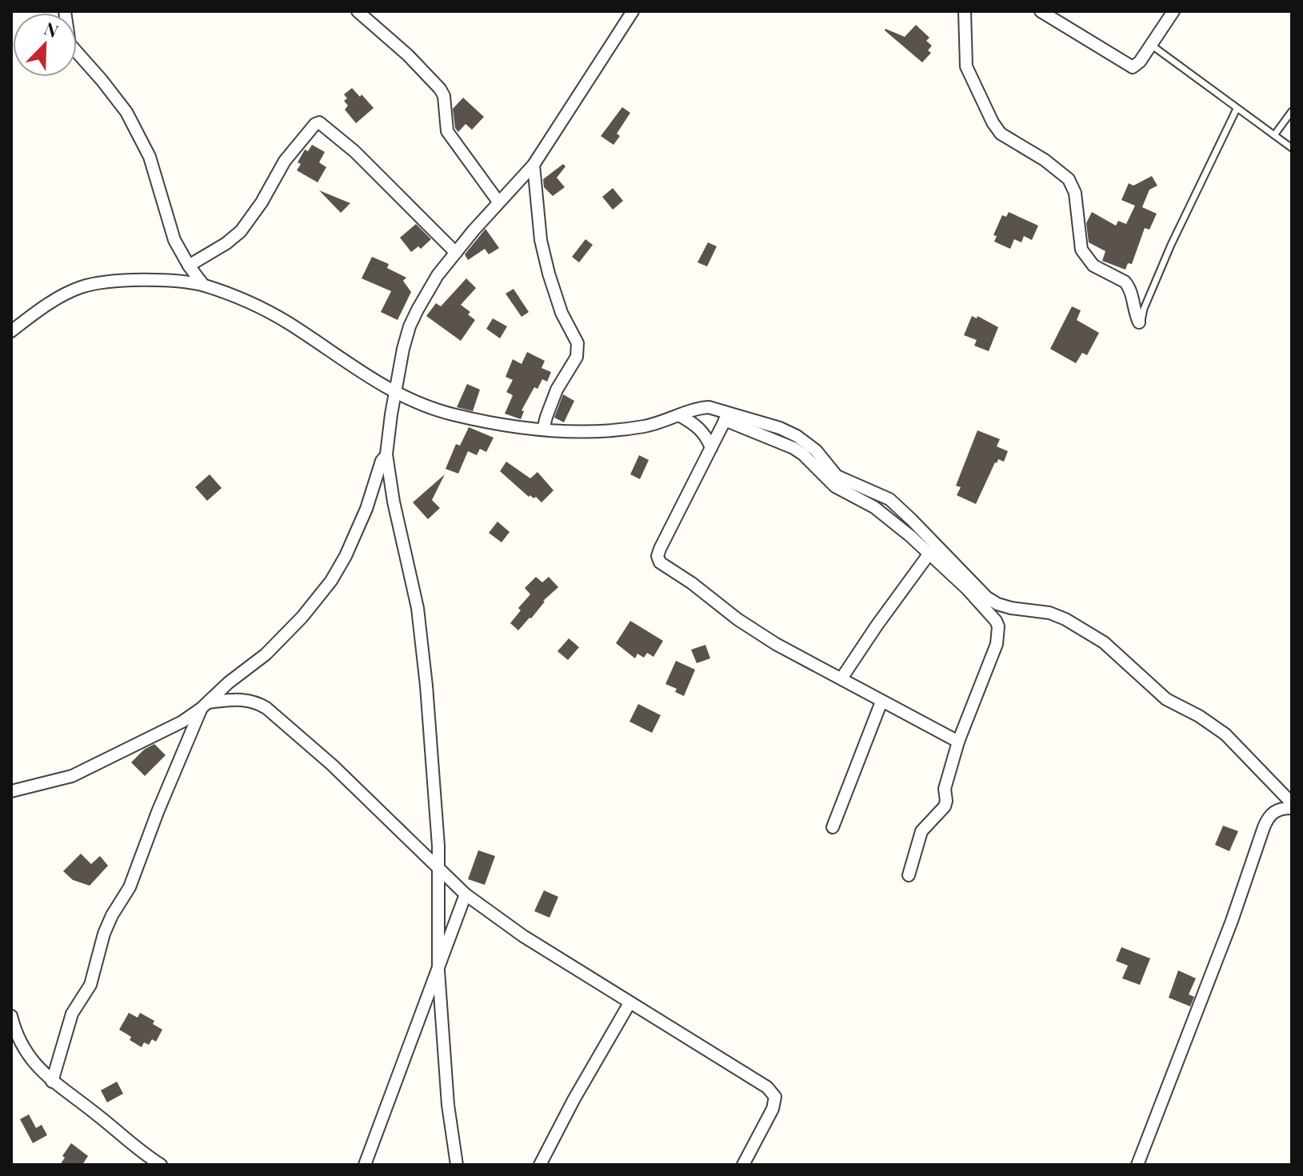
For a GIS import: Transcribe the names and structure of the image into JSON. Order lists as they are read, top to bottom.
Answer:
{
  "north": "top right"
}
